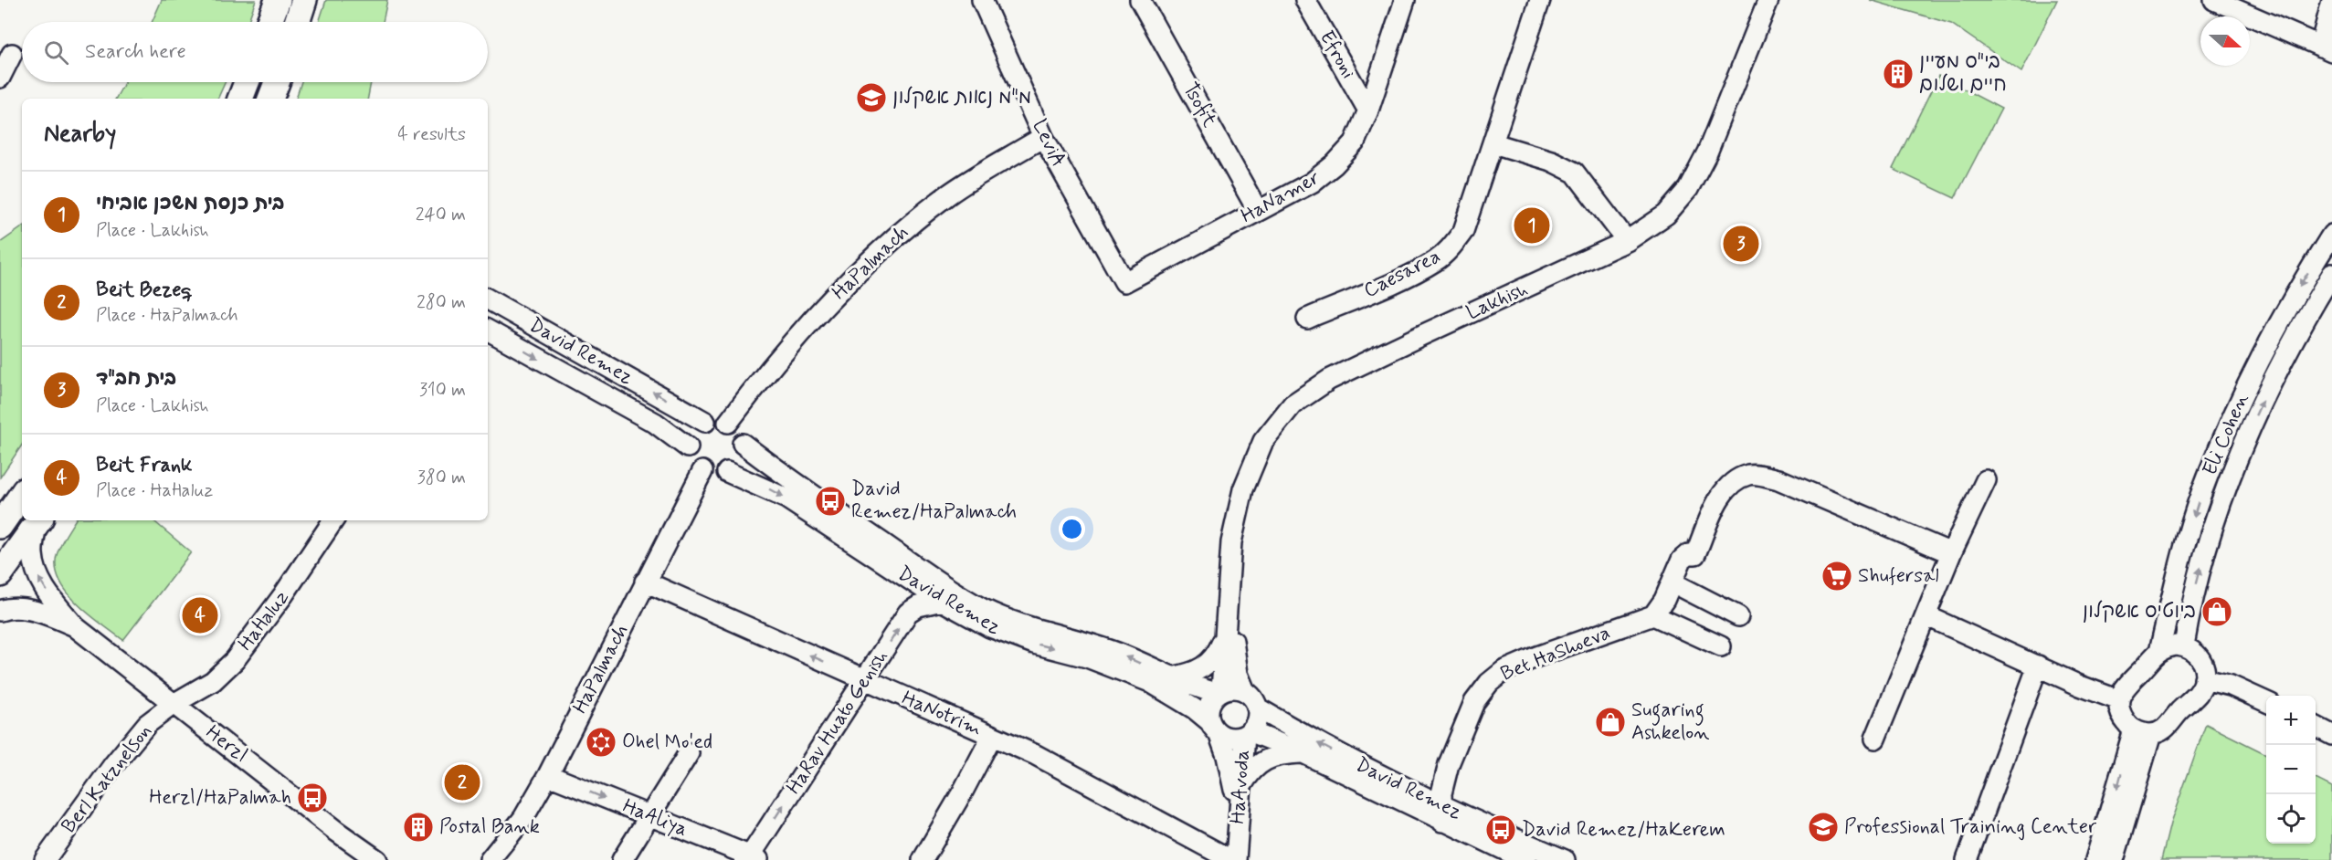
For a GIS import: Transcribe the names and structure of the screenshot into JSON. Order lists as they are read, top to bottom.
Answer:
{
  "streets": {
    "street": [
      "Efroni",
      "Tsofit",
      "LeviA",
      "HaNamer",
      "HaPalmach",
      "Caesarea",
      "Lakhish",
      "David Remez",
      "Eli Cohen",
      "HaHaluz",
      "Bet HaShoeva",
      "HaNotrim",
      "HaRav Huato Genish",
      "Herzl",
      "Berl Katznelson",
      "HaAvoda",
      "HaAliya"
    ]
  },
  "crossings": [
    ["Efroni", "HaNamer"],
    ["Tsofit", "HaNamer"],
    ["LeviA", "HaNamer"],
    ["LeviA", "HaPalmach"],
    ["HaPalmach", "David Remez"],
    ["HaPalmach", "HaNotrim"],
    ["HaPalmach", "HaAliya"],
    ["Lakhish", "David Remez"],
    ["Lakhish", "HaAvoda"],
    ["David Remez", "Bet HaShoeva"],
    ["David Remez", "HaRav Huato Genish"],
    ["David Remez", "HaAvoda"],
    ["HaHaluz", "Herzl"],
    ["HaHaluz", "Berl Katznelson"],
    ["HaNotrim", "HaRav Huato Genish"],
    ["HaRav Huato Genish", "HaAliya"],
    ["Herzl", "Berl Katznelson"]
  ],
  "one_way": ["HaNotrim", "HaAliya"],
  "places": {
    "building": ["בי\"ס מעיין חיים ושלום", "Postal Bank"],
    "school or university": ["מ\"מ נאות אשקלון", "Professional Training Center"],
    "bus stop": ["David Remez/HaPalmach", "Herzl/HaPalmah", "David Remez/HaKerem"],
    "supermarket": ["Shufersal"],
    "shop": ["ביוטיס אשקלון", "Sugaring Ashkelon"],
    "synagogue": ["Ohel Mo'ed"]
  },
  "north": "right",
  "page": {
    "search": "Search here",
    "heading": ["Nearby", "4 results"],
    "list": [
      {
        "mark": "1",
        "name": "בית כנסת משכן אביחי",
        "note": "Place · Lakhish",
        "value": "240 m"
      },
      {
        "mark": "2",
        "name": "Beit Bezeq",
        "note": "Place · HaPalmach",
        "value": "280 m"
      },
      {
        "mark": "3",
        "name": "בית חב\"ד",
        "note": "Place · Lakhish",
        "value": "310 m"
      },
      {
        "mark": "4",
        "name": "Beit Frank",
        "note": "Place · HaHaluz",
        "value": "380 m"
      }
    ],
    "pins": [
      "1",
      "3",
      "4",
      "2"
    ],
    "map_buttons": ["+", "−"]
  }
}
